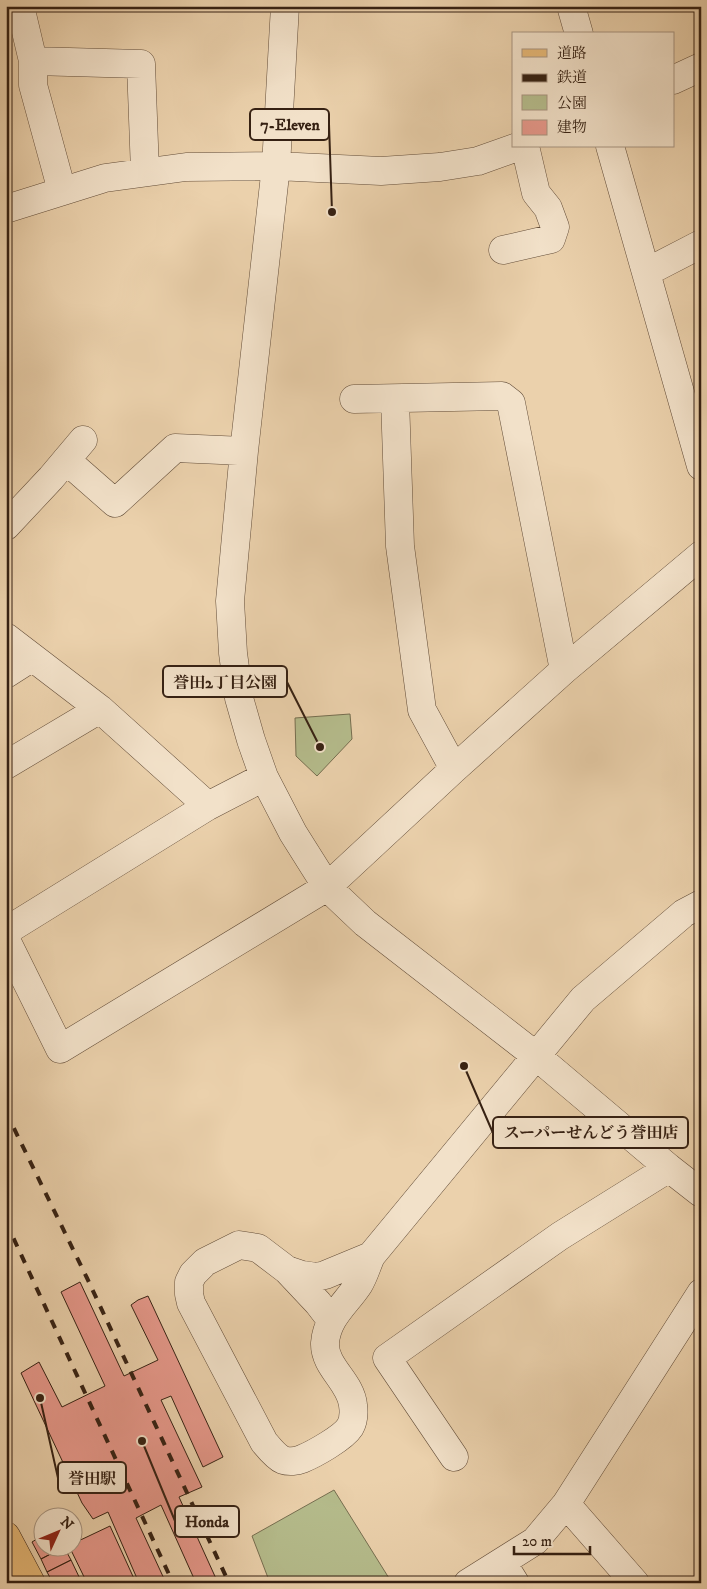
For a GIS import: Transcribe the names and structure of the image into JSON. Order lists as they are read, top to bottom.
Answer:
{
  "places": [
    "7-Eleven",
    "誉田2丁目公園",
    "スーパーせんどう誉田店",
    "誉田駅",
    "Honda"
  ],
  "legend": [
    "道路",
    "鉄道",
    "公園",
    "建物"
  ],
  "scale_bar": "20 m",
  "north": "top right"
}
